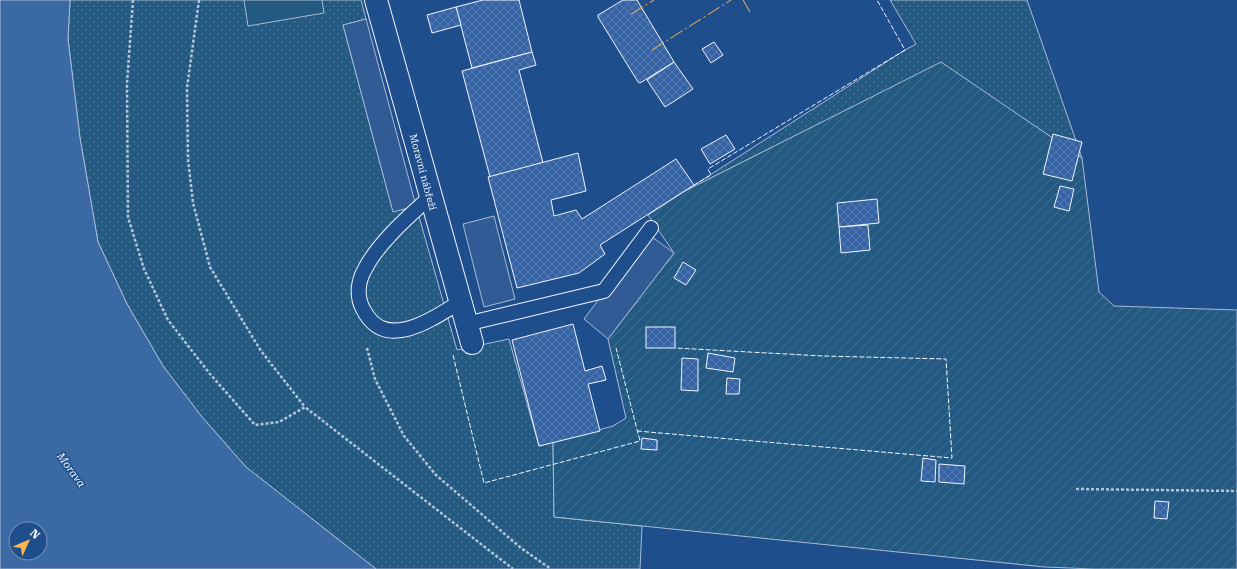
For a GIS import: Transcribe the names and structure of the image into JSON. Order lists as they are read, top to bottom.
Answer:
{
  "streets": {
    "street": ["Moravní nábřeží"]
  },
  "water": ["Morava"],
  "north": "top right"
}
